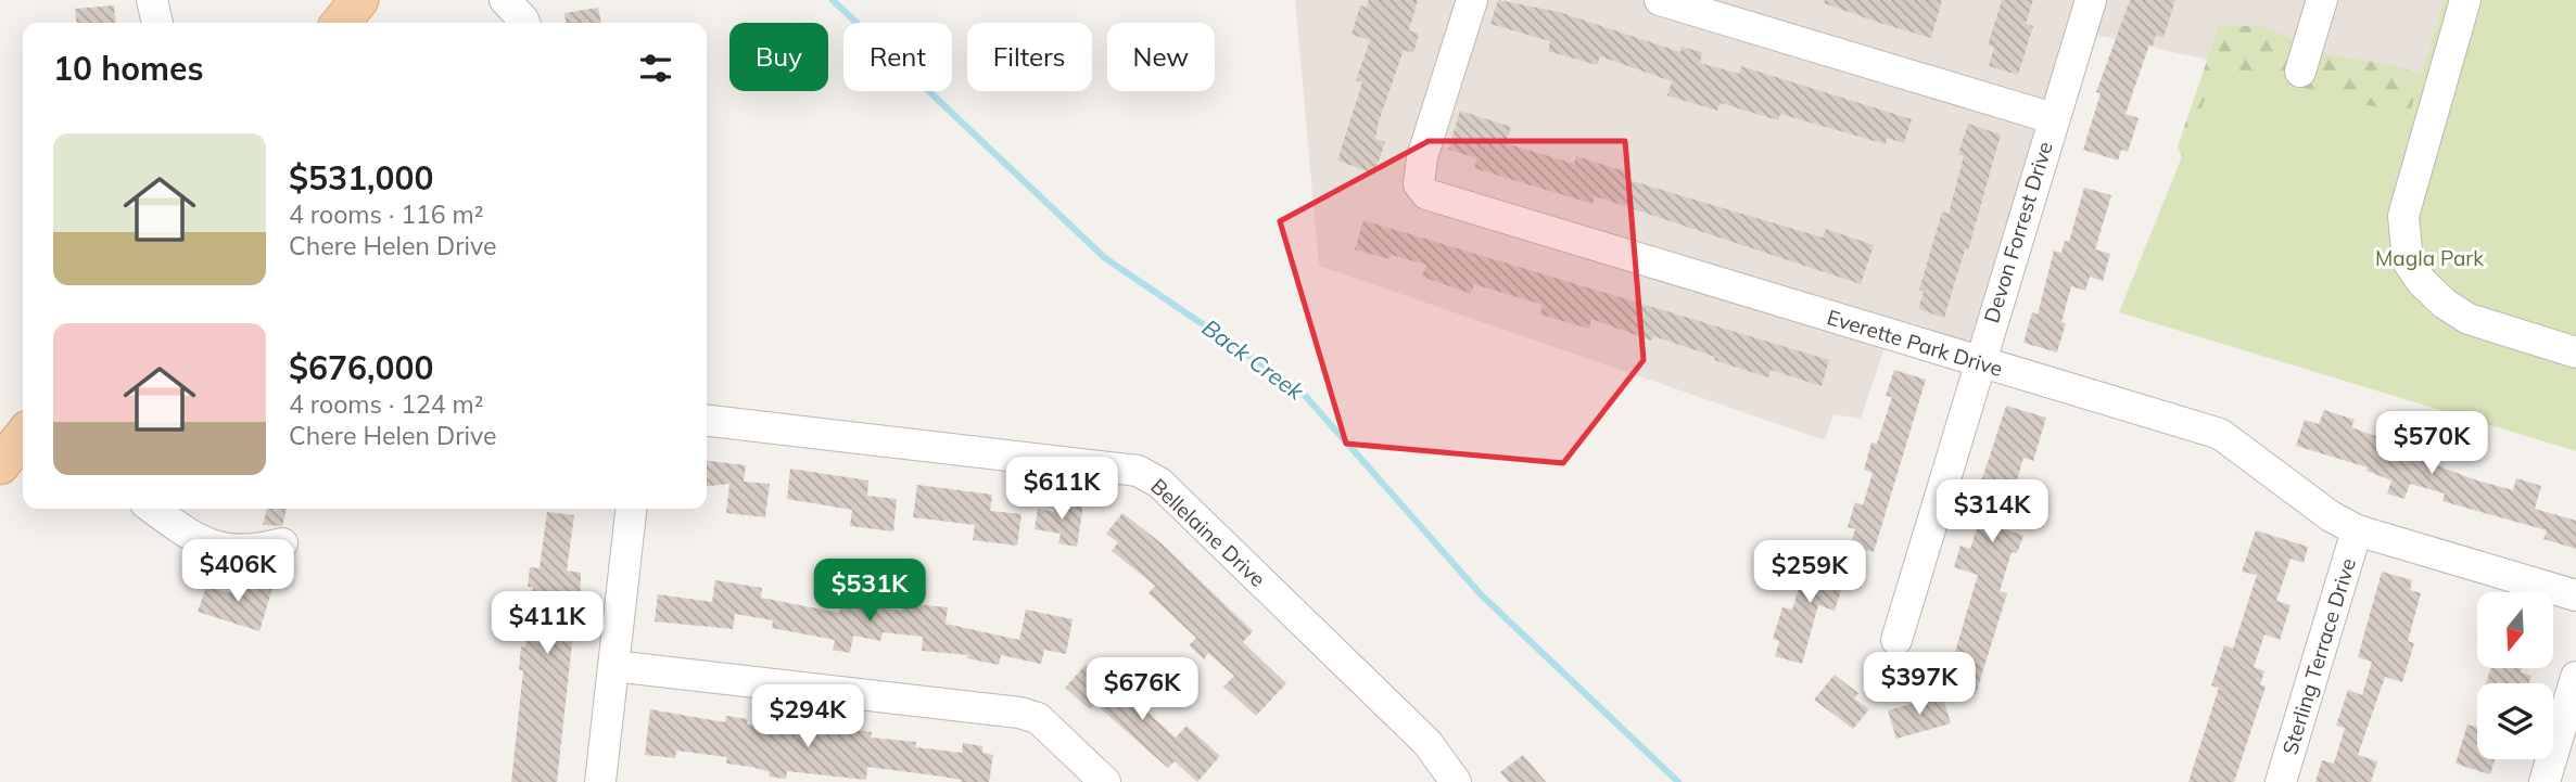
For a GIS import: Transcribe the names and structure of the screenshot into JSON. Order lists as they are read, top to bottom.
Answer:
{
  "streets": {
    "street": [
      "Devon Forrest Drive",
      "Everette Park Drive",
      "Bellelaine Drive",
      "Sterling Terrace Drive"
    ]
  },
  "crossings": [
    ["Devon Forrest Drive", "Everette Park Drive"],
    ["Everette Park Drive", "Sterling Terrace Drive"]
  ],
  "water": ["Back Creek"],
  "parks": ["Magla Park"],
  "north": "bottom",
  "page": {
    "chip": [
      "Buy",
      "Rent",
      "Filters",
      "New"
    ],
    "heading": "10 homes",
    "list": [
      {
        "name": "$531,000",
        "note": "4 rooms · 116 m² · Chere Helen Drive"
      },
      {
        "name": "$676,000",
        "note": "4 rooms · 124 m² · Chere Helen Drive"
      }
    ],
    "price": [
      "$570K",
      "$611K",
      "$314K",
      "$406K",
      "$259K",
      "$531K",
      "$411K",
      "$397K",
      "$676K",
      "$294K"
    ]
  }
}
